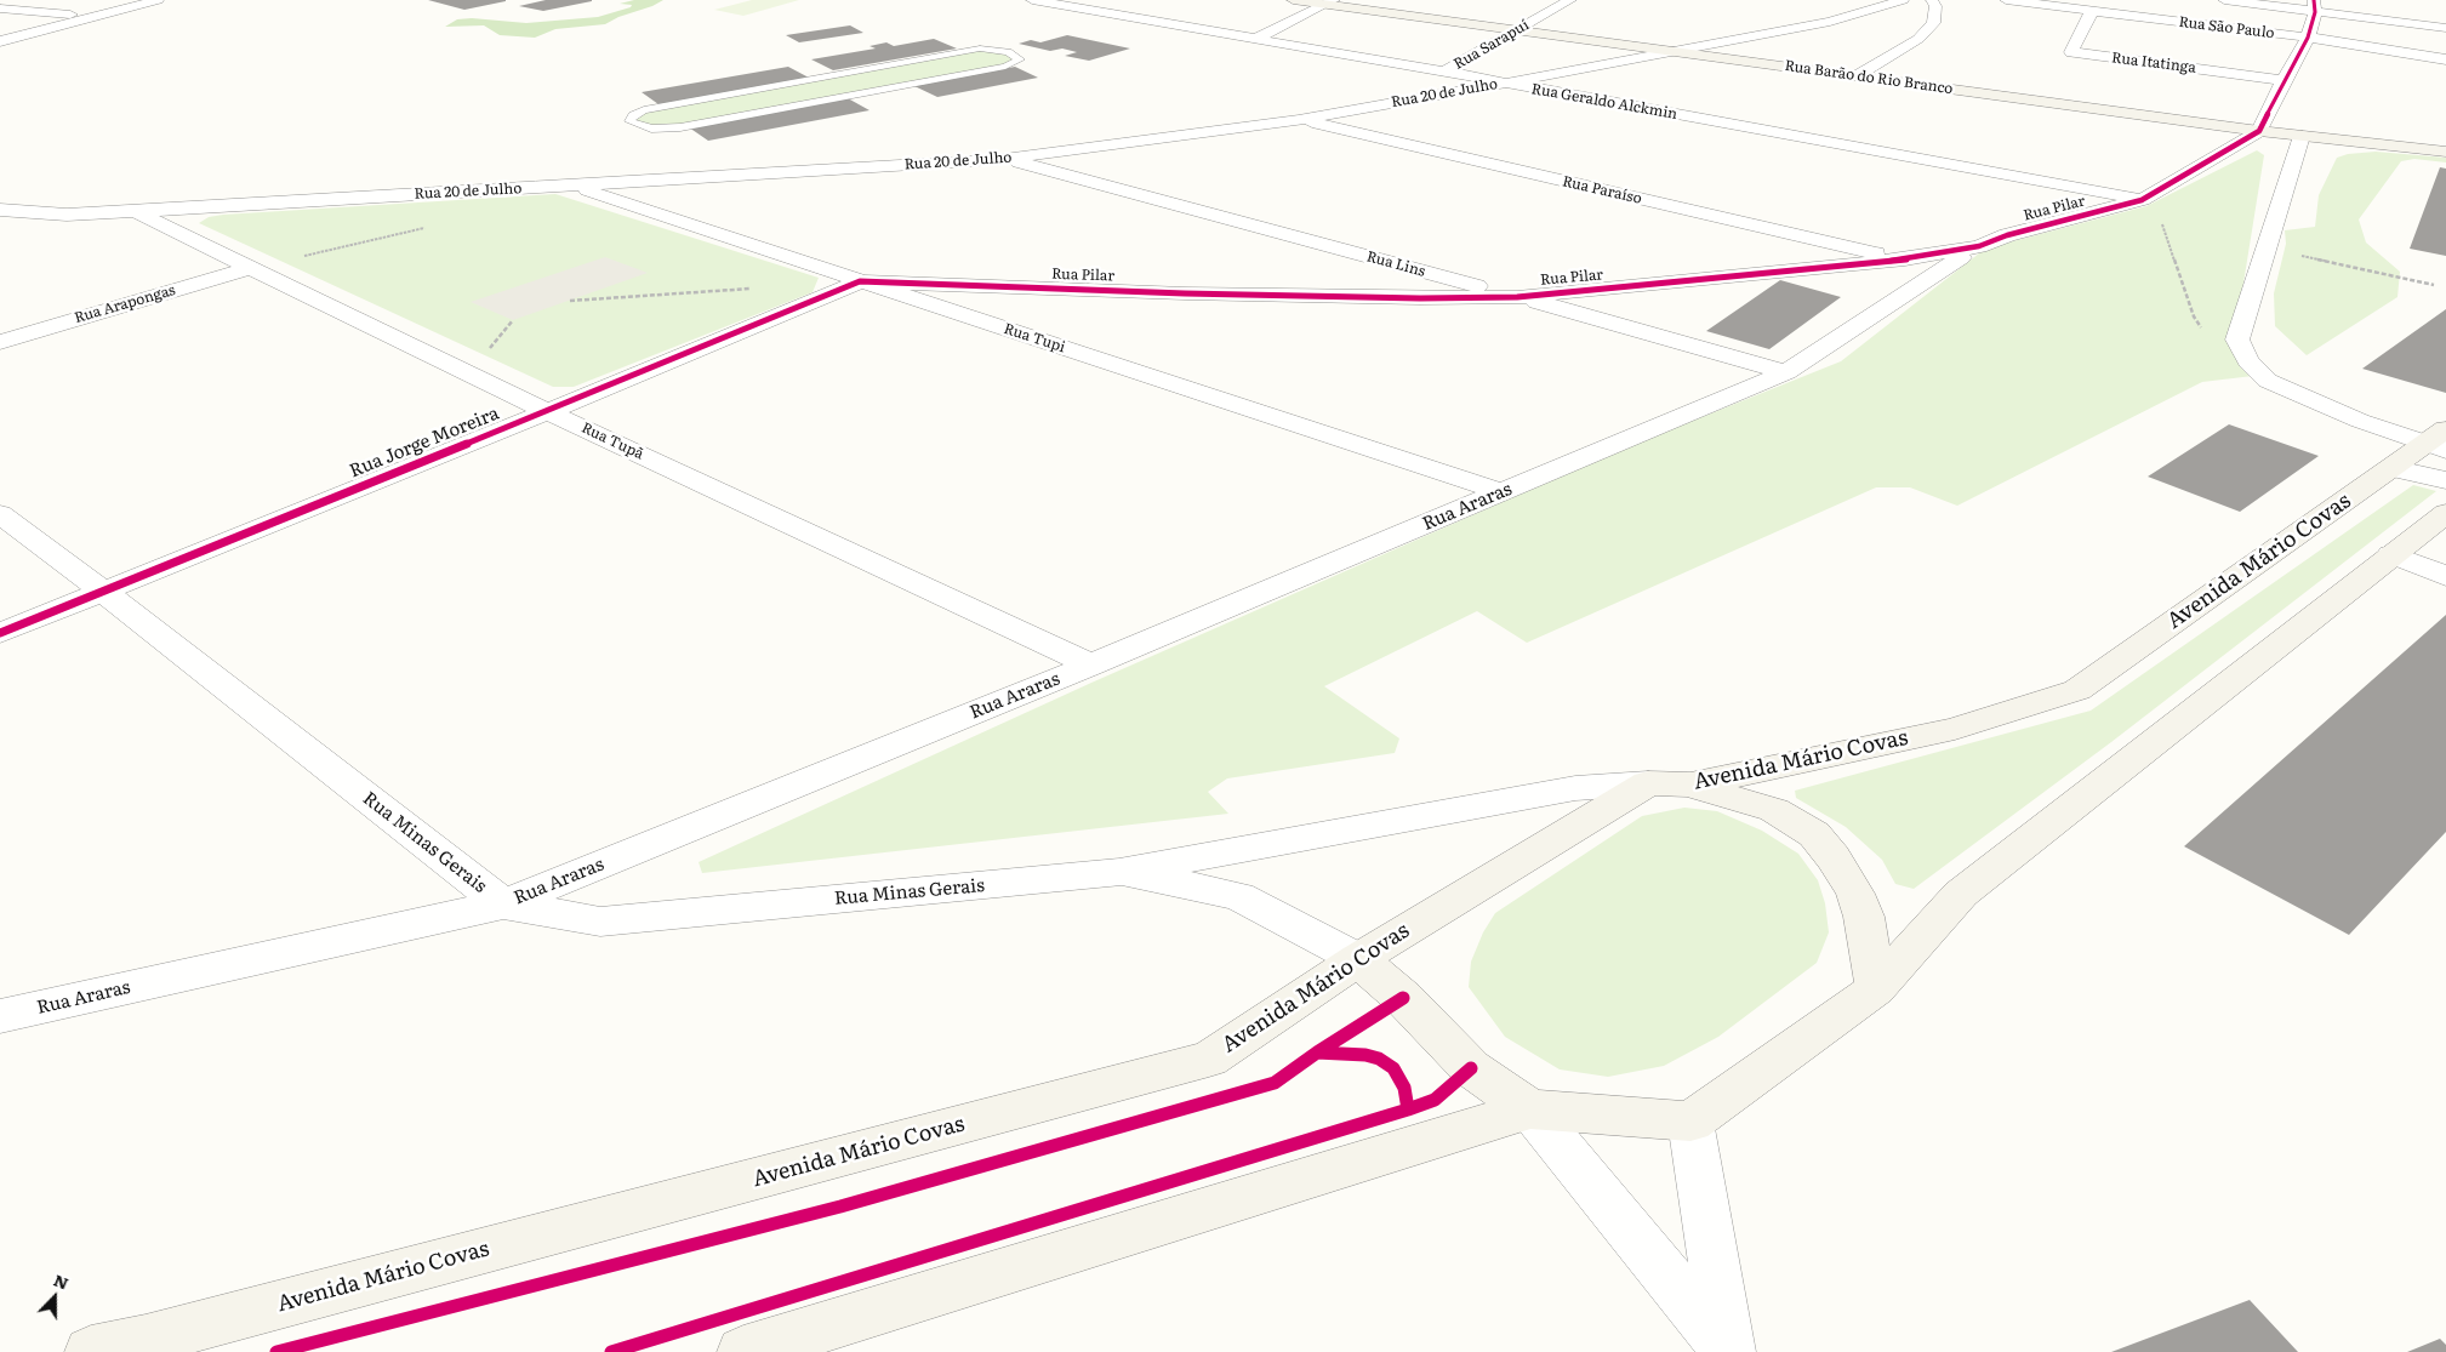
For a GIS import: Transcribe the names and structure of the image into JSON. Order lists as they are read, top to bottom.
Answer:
{
  "streets": {
    "main road": ["Rua Barão do Rio Branco", "Avenida Mário Covas"],
    "street": [
      "Rua São Paulo",
      "Rua Sarapuí",
      "Rua Itatinga",
      "Rua 20 de Julho",
      "Rua Geraldo Alckmin",
      "Rua Paraíso",
      "Rua Pilar",
      "Rua Lins",
      "Rua Arapongas",
      "Rua Tupi",
      "Rua Tupã",
      "Rua Jorge Moreira",
      "Rua Araras",
      "Rua Minas Gerais"
    ]
  },
  "crossings": [
    ["Rua São Paulo", "Rua Itatinga"],
    ["Rua Sarapuí", "Rua Barão do Rio Branco"],
    ["Rua Sarapuí", "Rua Geraldo Alckmin"],
    ["Rua Barão do Rio Branco", "Rua 20 de Julho"],
    ["Rua Barão do Rio Branco", "Rua Pilar"],
    ["Rua 20 de Julho", "Rua Geraldo Alckmin"],
    ["Rua 20 de Julho", "Rua Paraíso"],
    ["Rua 20 de Julho", "Rua Lins"],
    ["Rua 20 de Julho", "Rua Tupi"],
    ["Rua 20 de Julho", "Rua Tupã"],
    ["Rua Geraldo Alckmin", "Rua Pilar"],
    ["Rua Paraíso", "Rua Pilar"],
    ["Rua Pilar", "Rua Lins"],
    ["Rua Pilar", "Rua Tupi"],
    ["Rua Pilar", "Rua Jorge Moreira"],
    ["Rua Pilar", "Rua Araras"],
    ["Rua Lins", "Rua Araras"],
    ["Rua Arapongas", "Rua Tupã"],
    ["Rua Tupi", "Rua Jorge Moreira"],
    ["Rua Tupi", "Rua Araras"],
    ["Rua Tupã", "Rua Jorge Moreira"],
    ["Rua Tupã", "Rua Araras"],
    ["Rua Jorge Moreira", "Rua Minas Gerais"],
    ["Rua Araras", "Rua Minas Gerais"]
  ],
  "north": "top"
}
